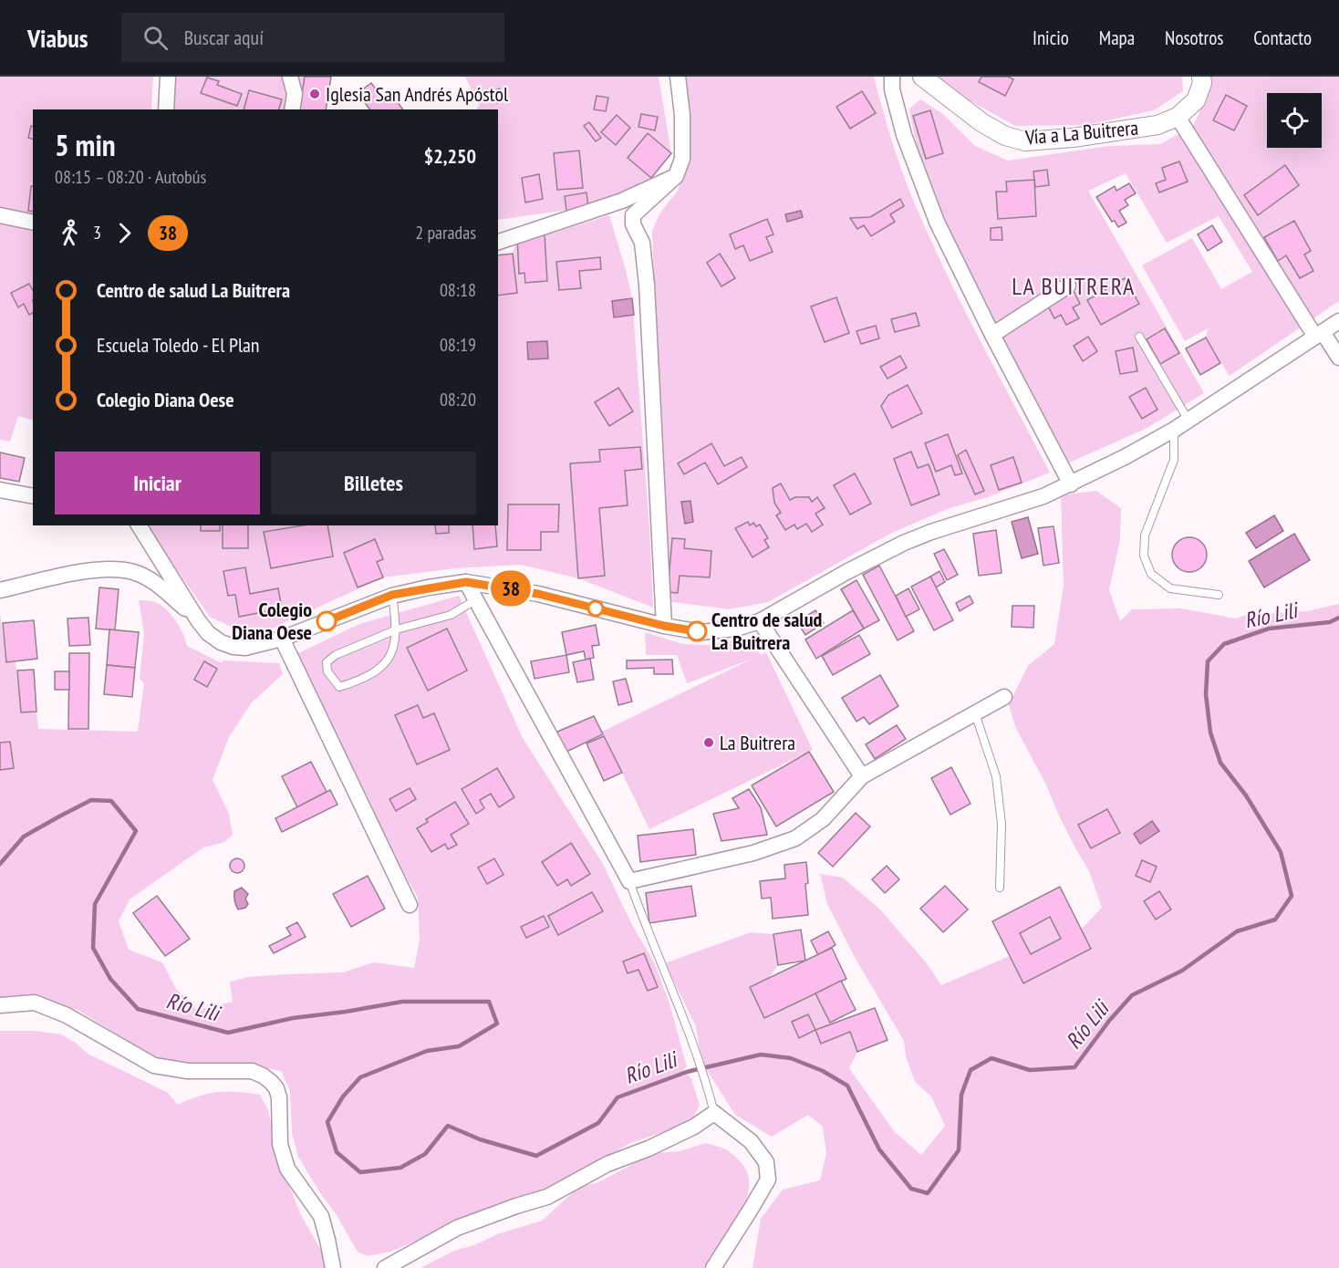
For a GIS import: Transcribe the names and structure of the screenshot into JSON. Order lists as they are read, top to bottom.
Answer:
{
  "streets": {
    "street": ["Vía a La Buitrera"]
  },
  "districts": ["LA BUITRERA"],
  "water": ["Río Lili"],
  "places": [
    "Iglesia San Andrés Apóstol",
    "Colegio Diana Oese",
    "Centro de salud La Buitrera",
    "La Buitrera"
  ],
  "lines": ["bus line 38"],
  "page": {
    "header": "Viabus",
    "search": "Buscar aquí",
    "nav": [
      "Inicio",
      "Mapa",
      "Nosotros",
      "Contacto"
    ],
    "on_map": "38",
    "heading": ["5 min", "08:15 – 08:20 · Autobús", "$2,250"],
    "legs": ["3", "38", "2 paradas"],
    "list": [
      {
        "name": "Centro de salud La Buitrera",
        "value": "08:18"
      },
      {
        "name": "Escuela Toledo - El Plan",
        "value": "08:19"
      },
      {
        "name": "Colegio Diana Oese",
        "value": "08:20"
      }
    ],
    "buttons": ["Iniciar", "Billetes"]
  }
}
